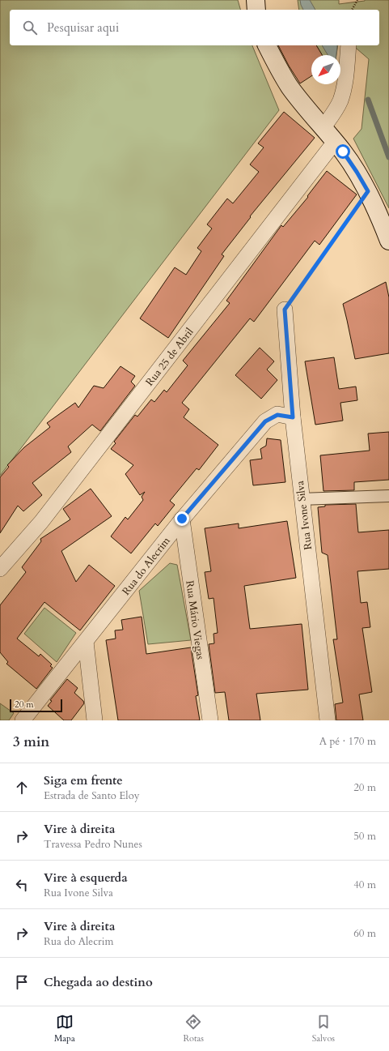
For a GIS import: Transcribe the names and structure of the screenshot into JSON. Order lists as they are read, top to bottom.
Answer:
{
  "streets": {
    "street": [
      "Rua 25 de Abril",
      "Rua Ivone Silva",
      "Rua do Alecrim",
      "Rua Mário Viegas"
    ]
  },
  "crossings": [
    ["Rua Ivone Silva", "Rua do Alecrim"],
    ["Rua do Alecrim", "Rua Mário Viegas"]
  ],
  "scale_bar": "20 m",
  "north": "bottom left",
  "page": {
    "search": "Pesquisar aqui",
    "scale": "20 m",
    "heading": ["3 min", "A pé · 170 m"],
    "list": [
      ["Siga em frente", "Estrada de Santo Eloy", "20 m"],
      ["Vire à direita", "Travessa Pedro Nunes", "50 m"],
      ["Vire à esquerda", "Rua Ivone Silva", "40 m"],
      ["Vire à direita", "Rua do Alecrim", "60 m"],
      "Chegada ao destino"
    ],
    "nav": ["Mapa", "Rotas", "Salvos"]
  }
}
